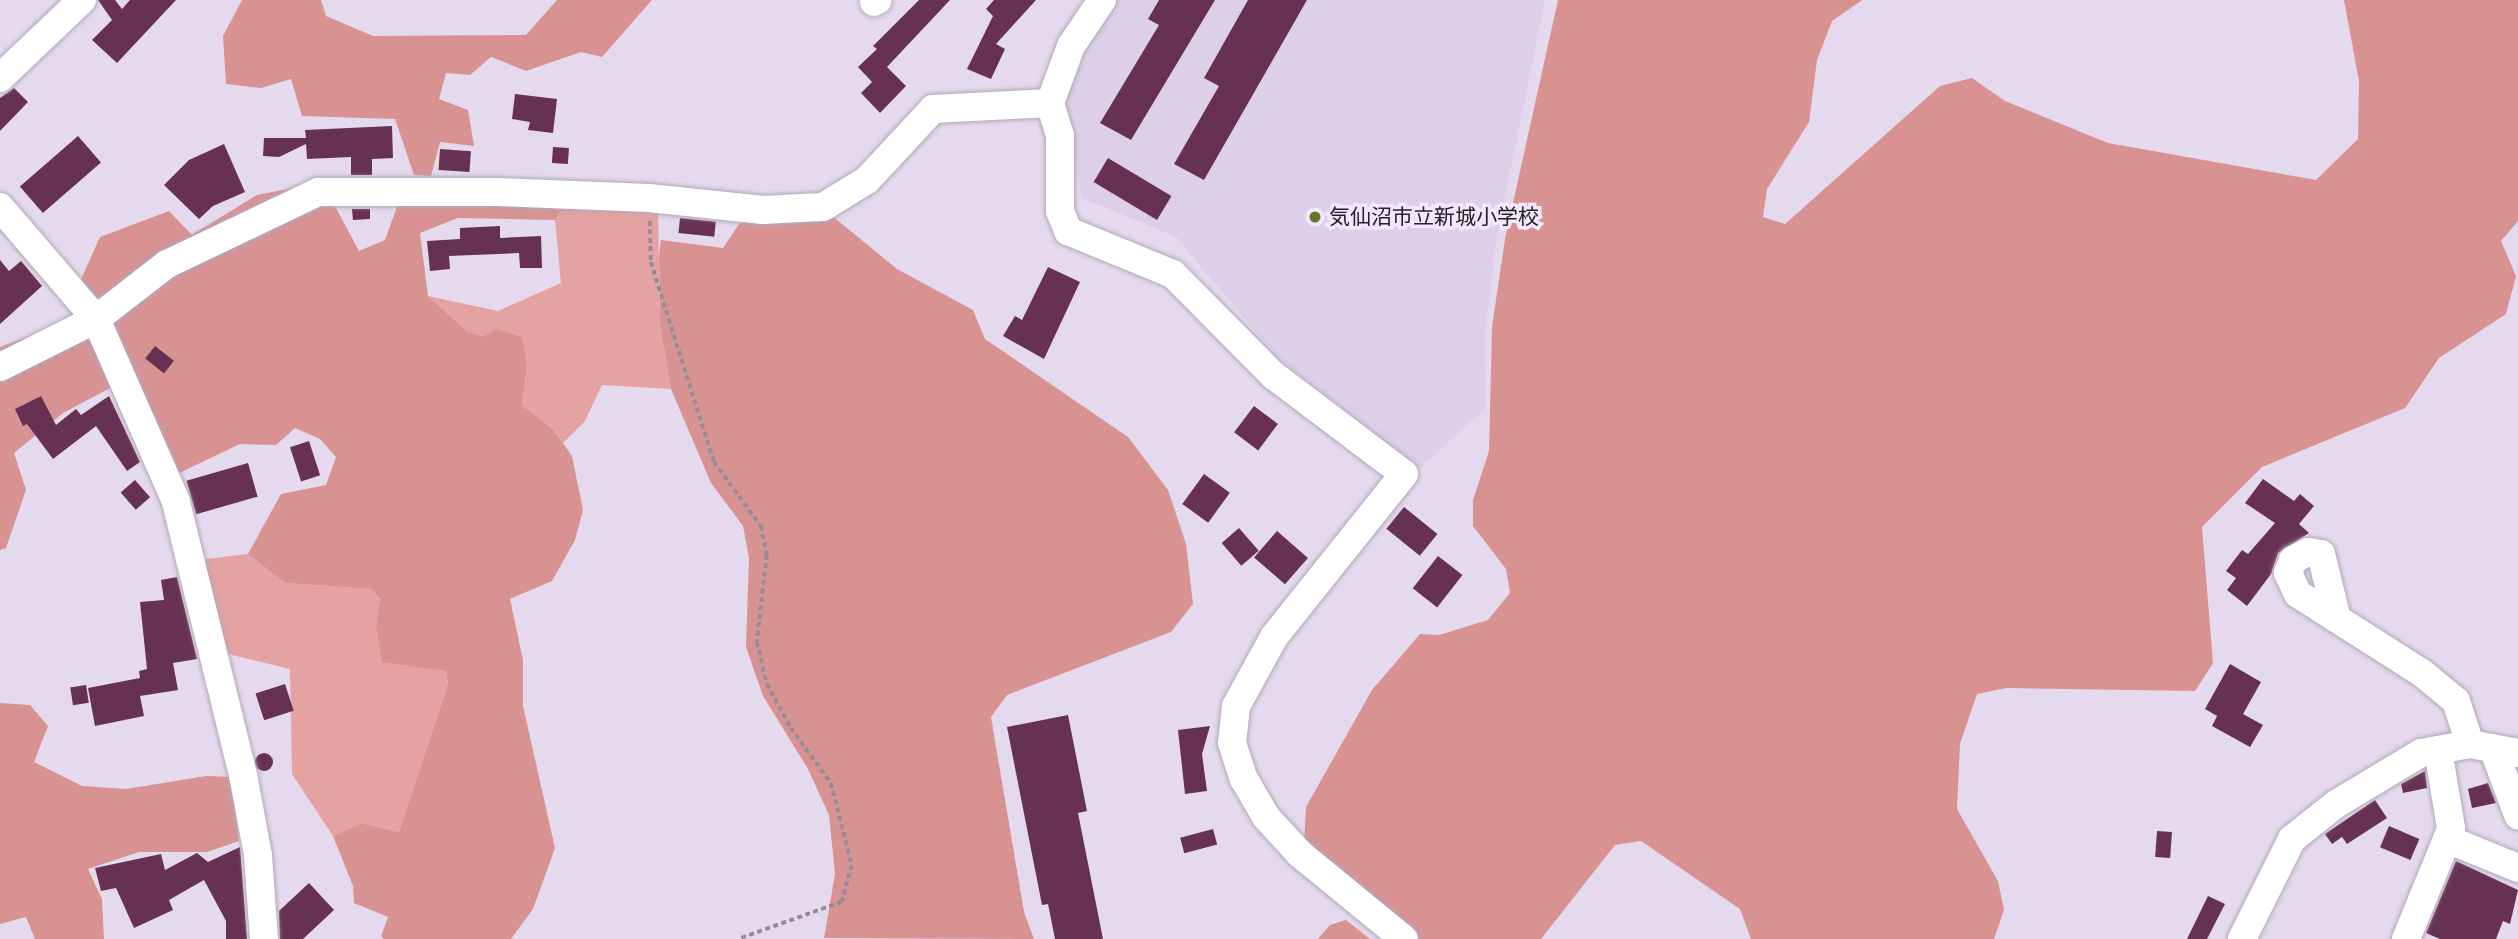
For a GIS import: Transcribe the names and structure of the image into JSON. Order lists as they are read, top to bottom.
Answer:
{
  "places": ["気仙沼市立新城小学校"]
}
